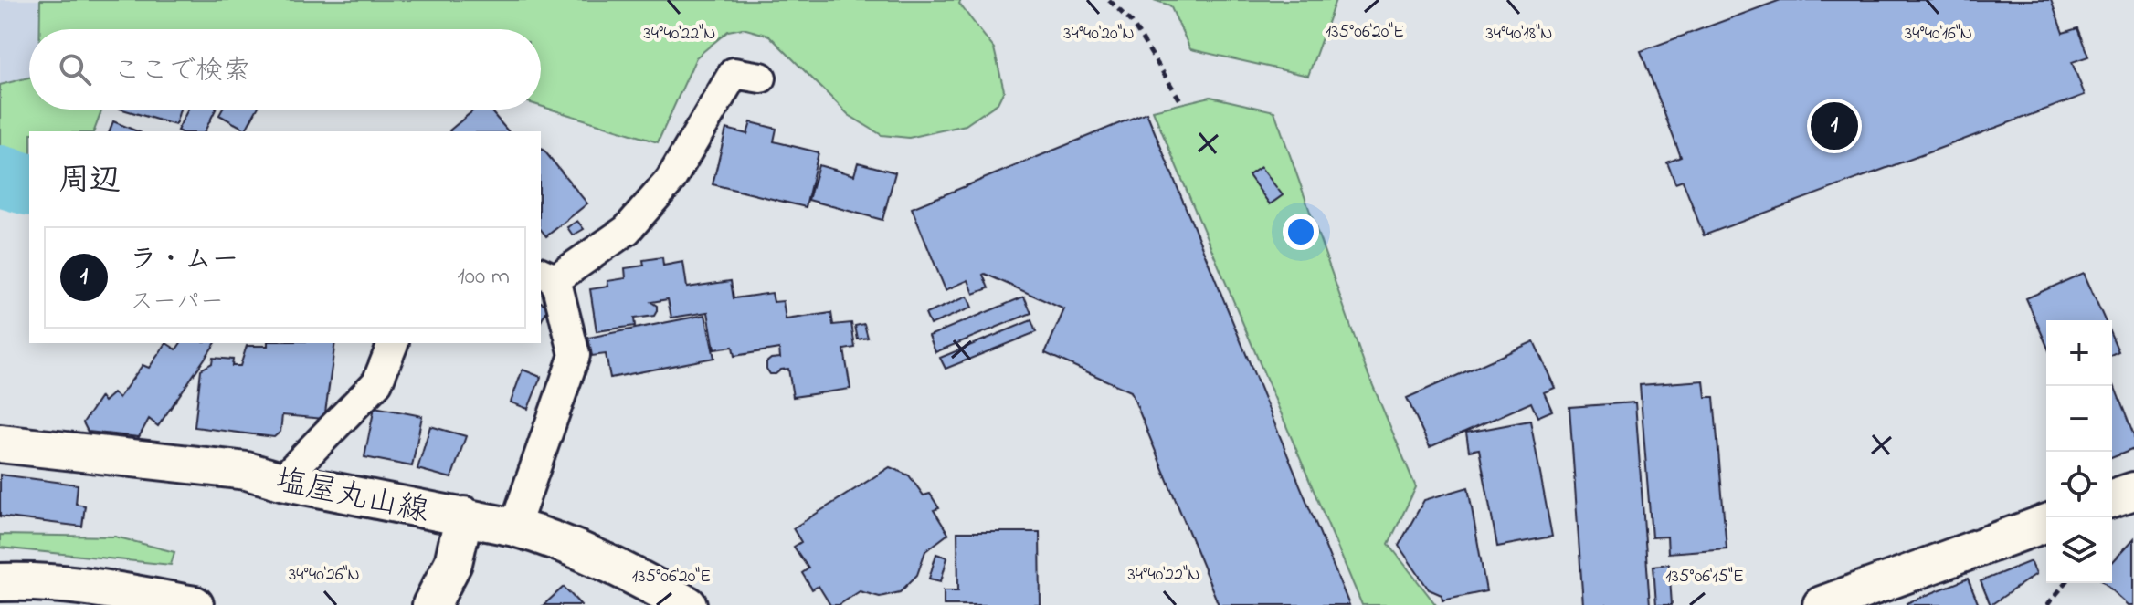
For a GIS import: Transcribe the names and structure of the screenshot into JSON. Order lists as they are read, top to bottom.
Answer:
{
  "streets": {
    "street": ["塩屋丸山線"]
  },
  "page": {
    "search": "ここで検索",
    "pins": "1",
    "heading": "周辺",
    "list": [
      {
        "mark": "1",
        "name": "ラ・ムー",
        "note": "スーパー",
        "value": "100 m"
      }
    ],
    "map_buttons": ["+", "−"]
  },
  "coordinates": [
    "135°06'20\"E",
    "34°40'16\"N",
    "34°40'22\"N",
    "34°40'20\"N",
    "34°40'18\"N",
    "34°40'26\"N",
    "135°06'15\"E"
  ]
}
